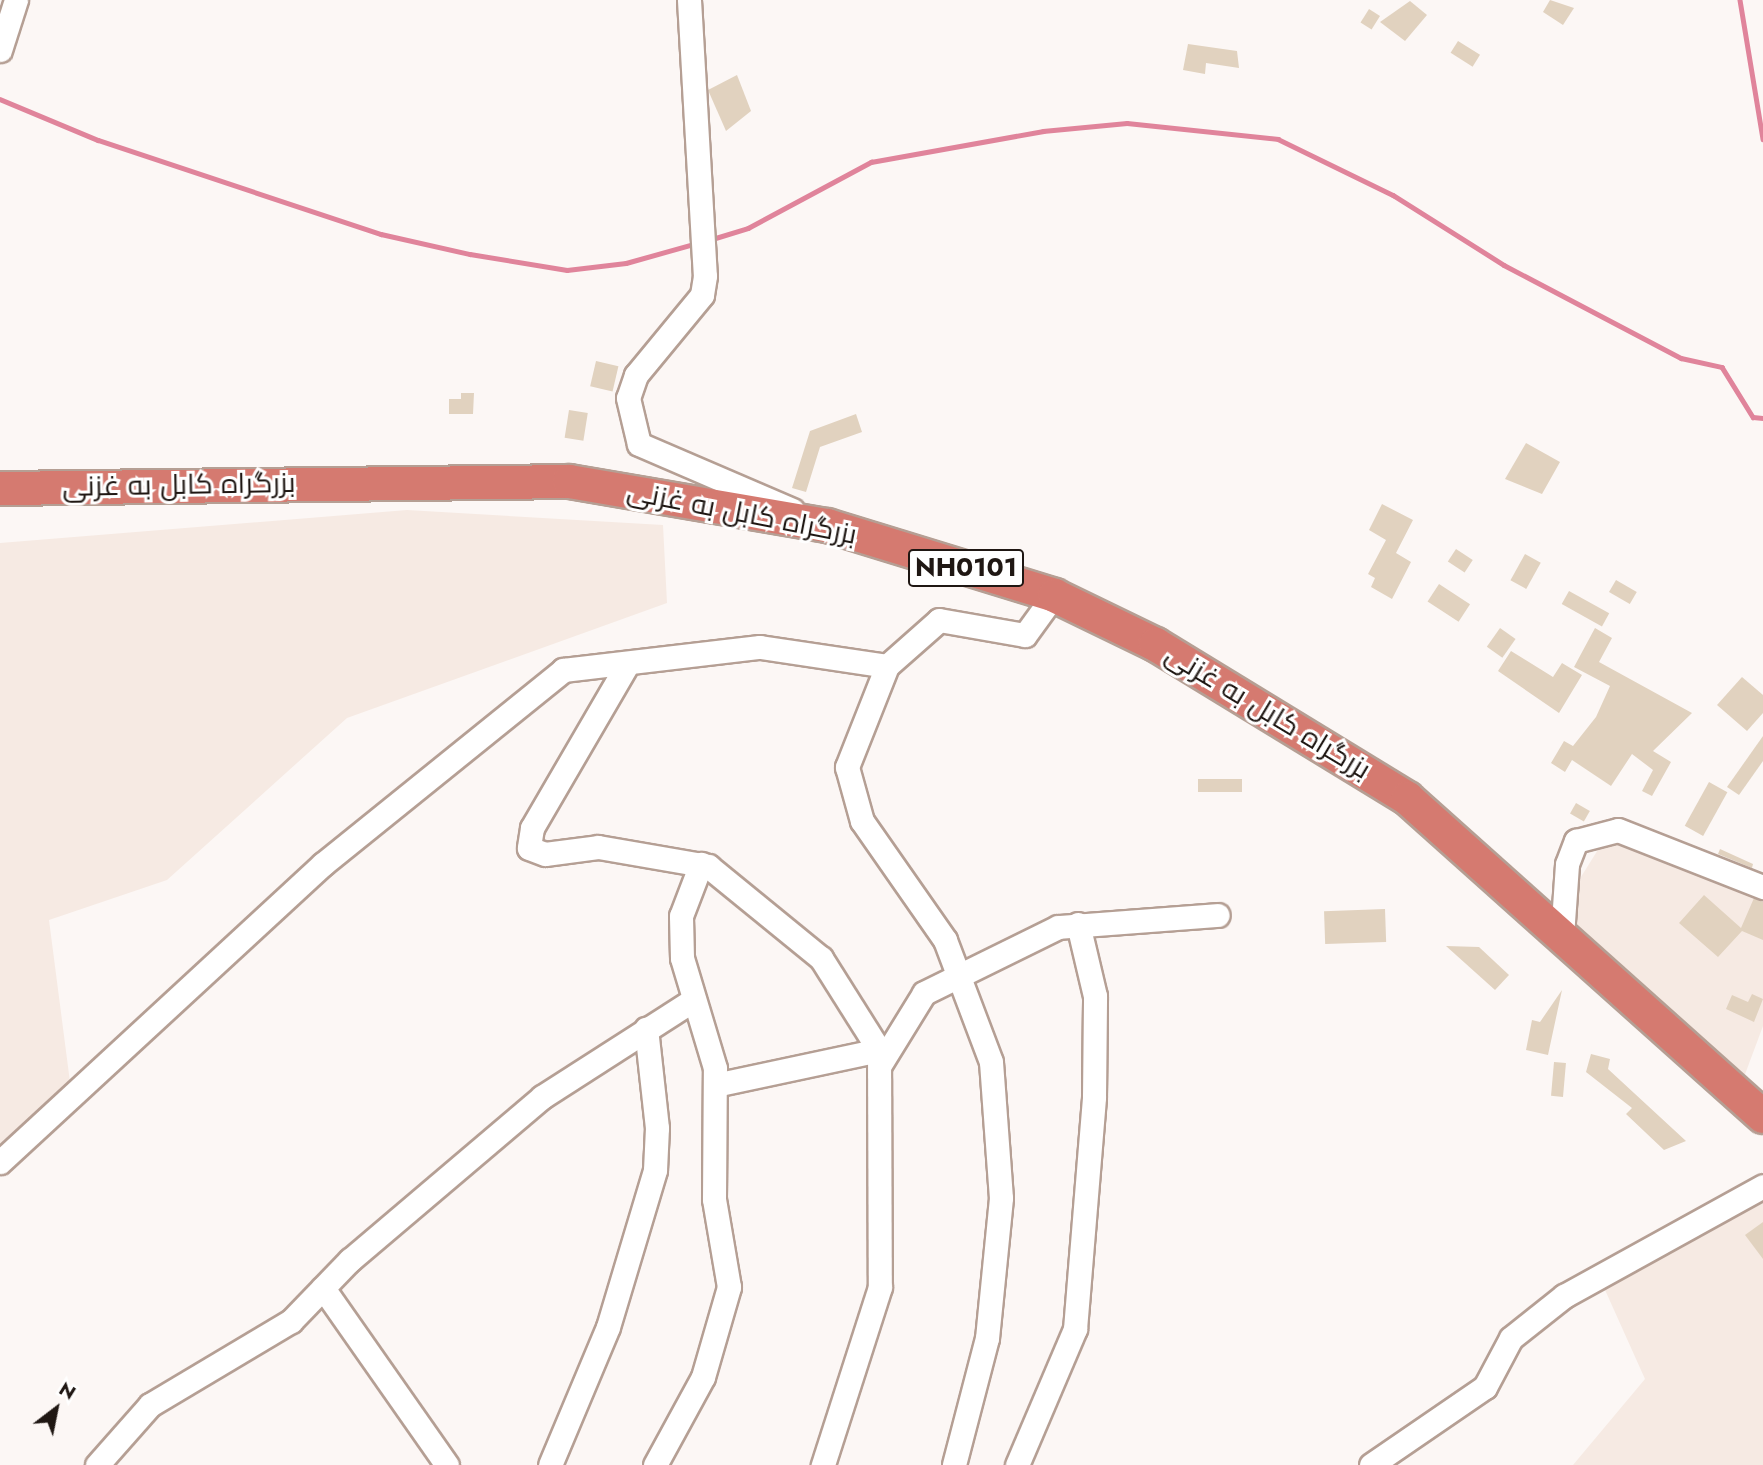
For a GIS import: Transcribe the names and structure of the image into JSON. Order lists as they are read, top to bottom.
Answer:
{
  "streets": {
    "highway": ["بزرگراه کابل به غزنی", "NH0101"]
  },
  "north": "top right"
}
